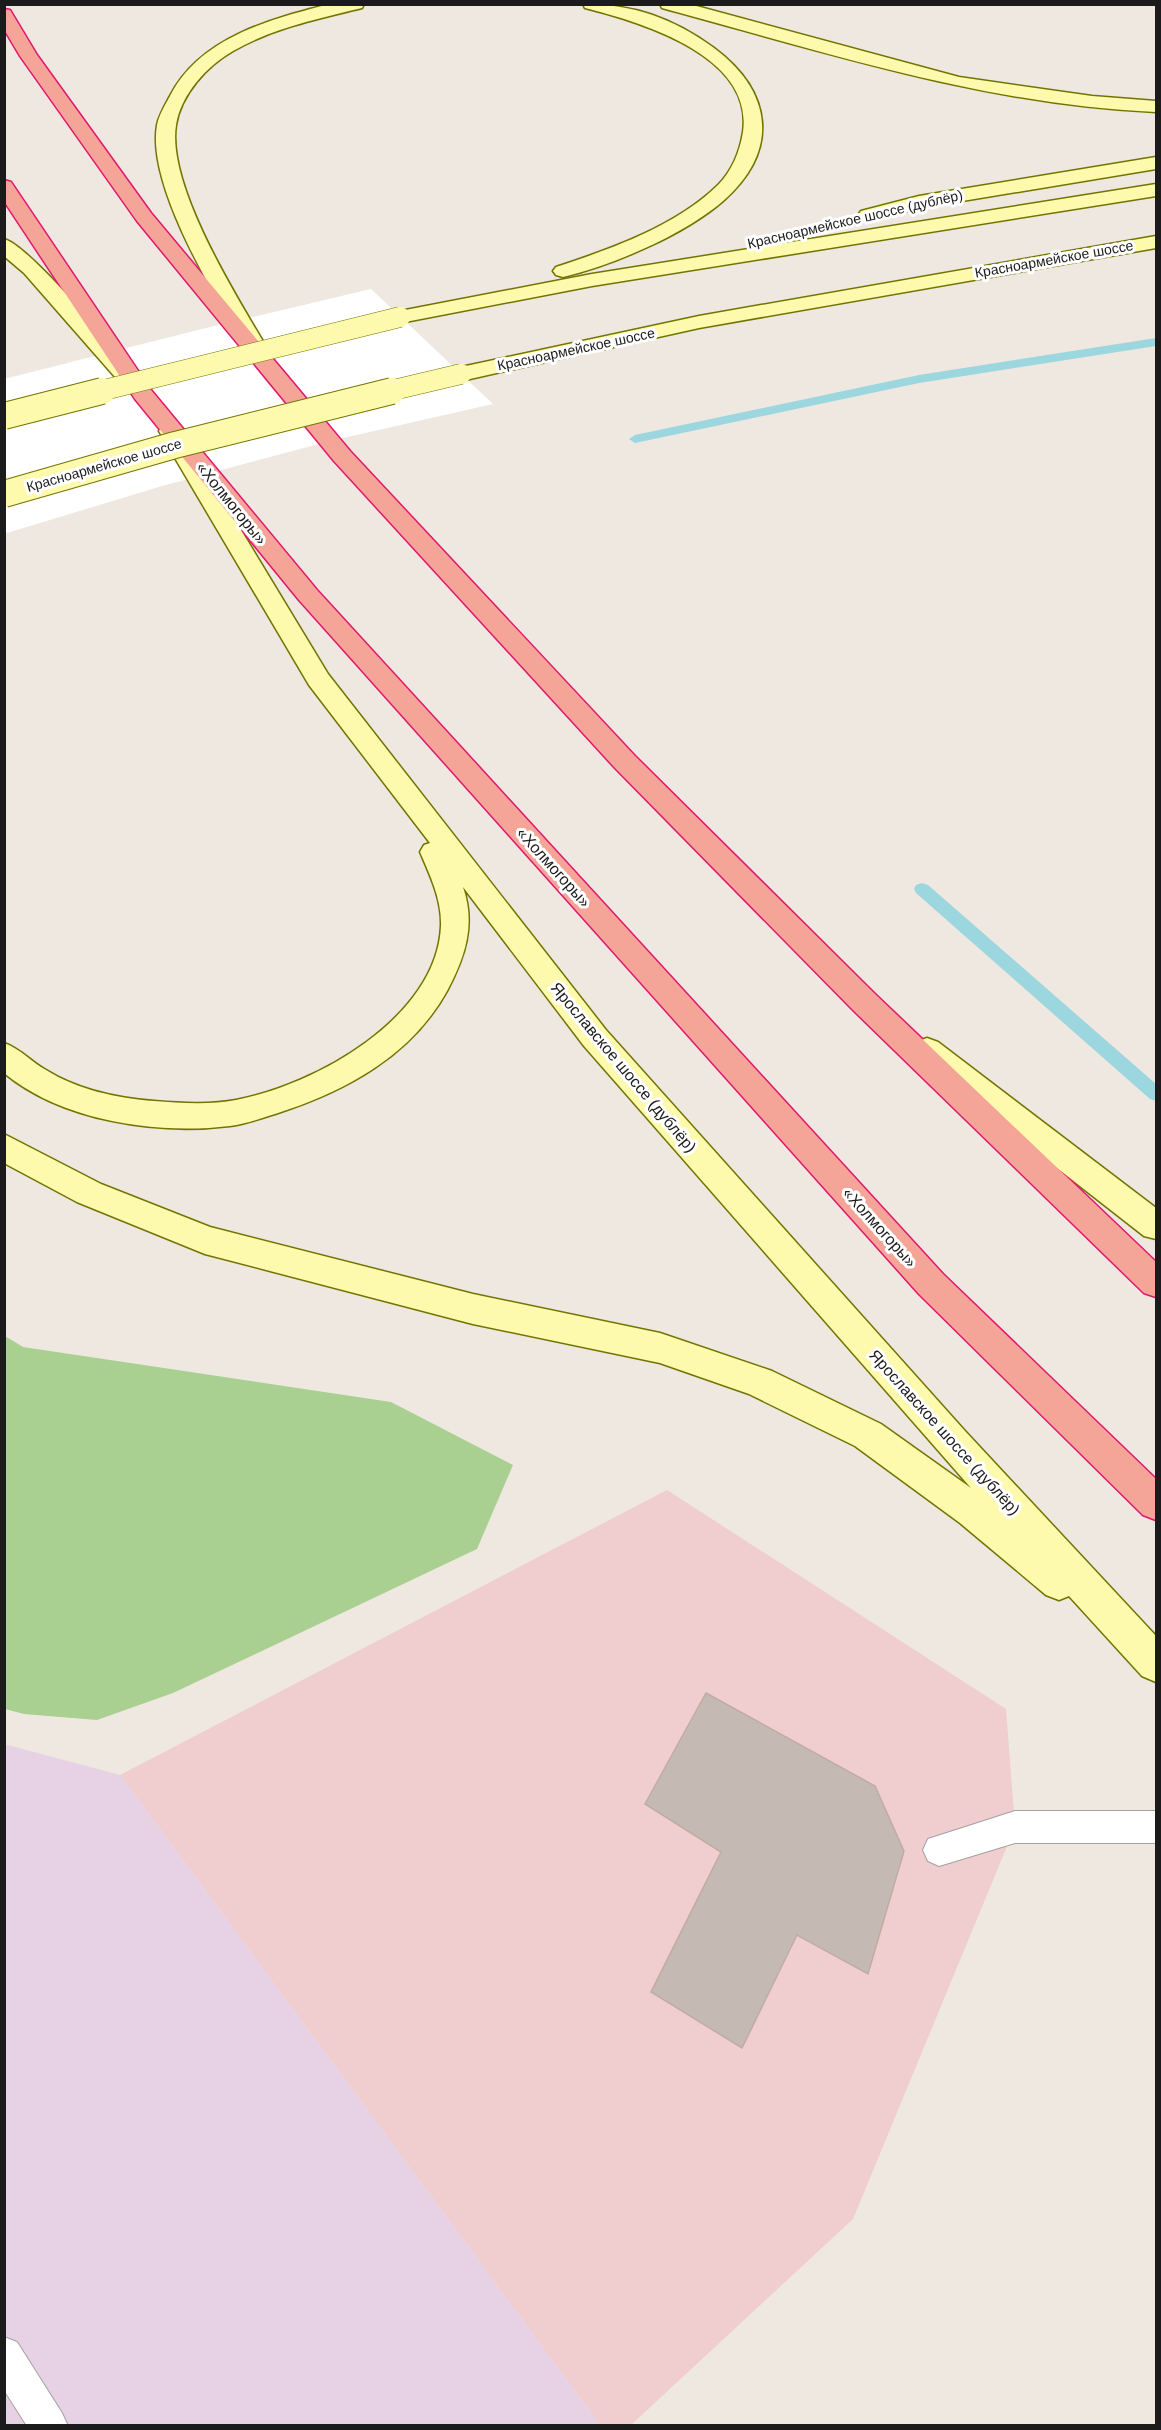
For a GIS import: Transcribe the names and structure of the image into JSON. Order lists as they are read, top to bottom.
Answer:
{
  "streets": {
    "highway": ["«Холмогоры»"],
    "main road": ["Красноармейское шоссе (дублёр)", "Красноармейское шоссе", "Ярославское шоссе (дублёр)"]
  },
  "crossings": [
    ["«Холмогоры»", "Ярославское шоссе (дублёр)"]
  ]
}
